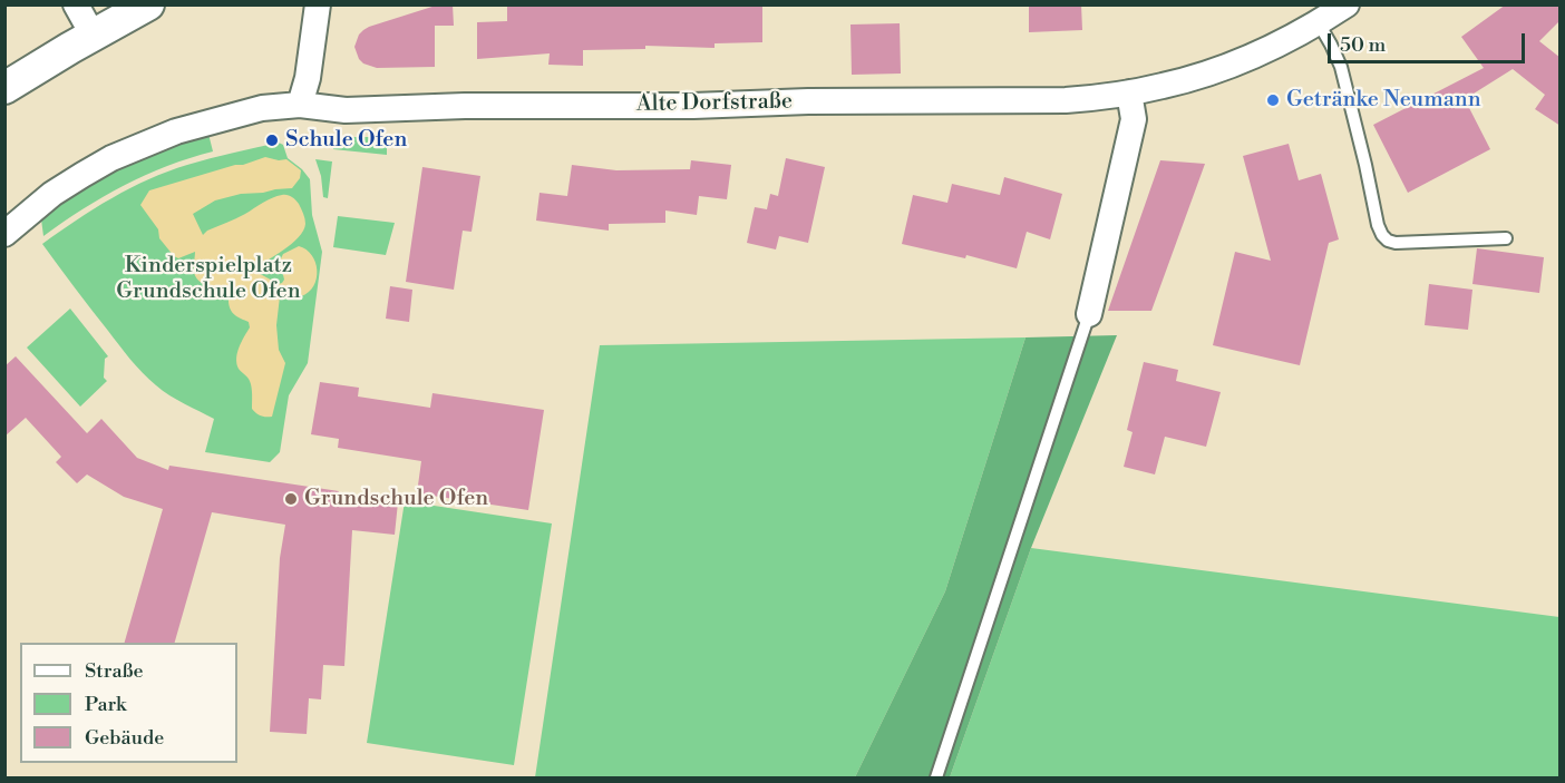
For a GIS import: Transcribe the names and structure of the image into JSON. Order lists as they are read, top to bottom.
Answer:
{
  "streets": {
    "street": ["Alte Dorfstraße"]
  },
  "parks": ["Kinderspielplatz Grundschule Ofen"],
  "places": ["Getränke Neumann", "Schule Ofen", "Grundschule Ofen"],
  "legend": ["Straße", "Park", "Gebäude"],
  "scale_bar": "50 m"
}
